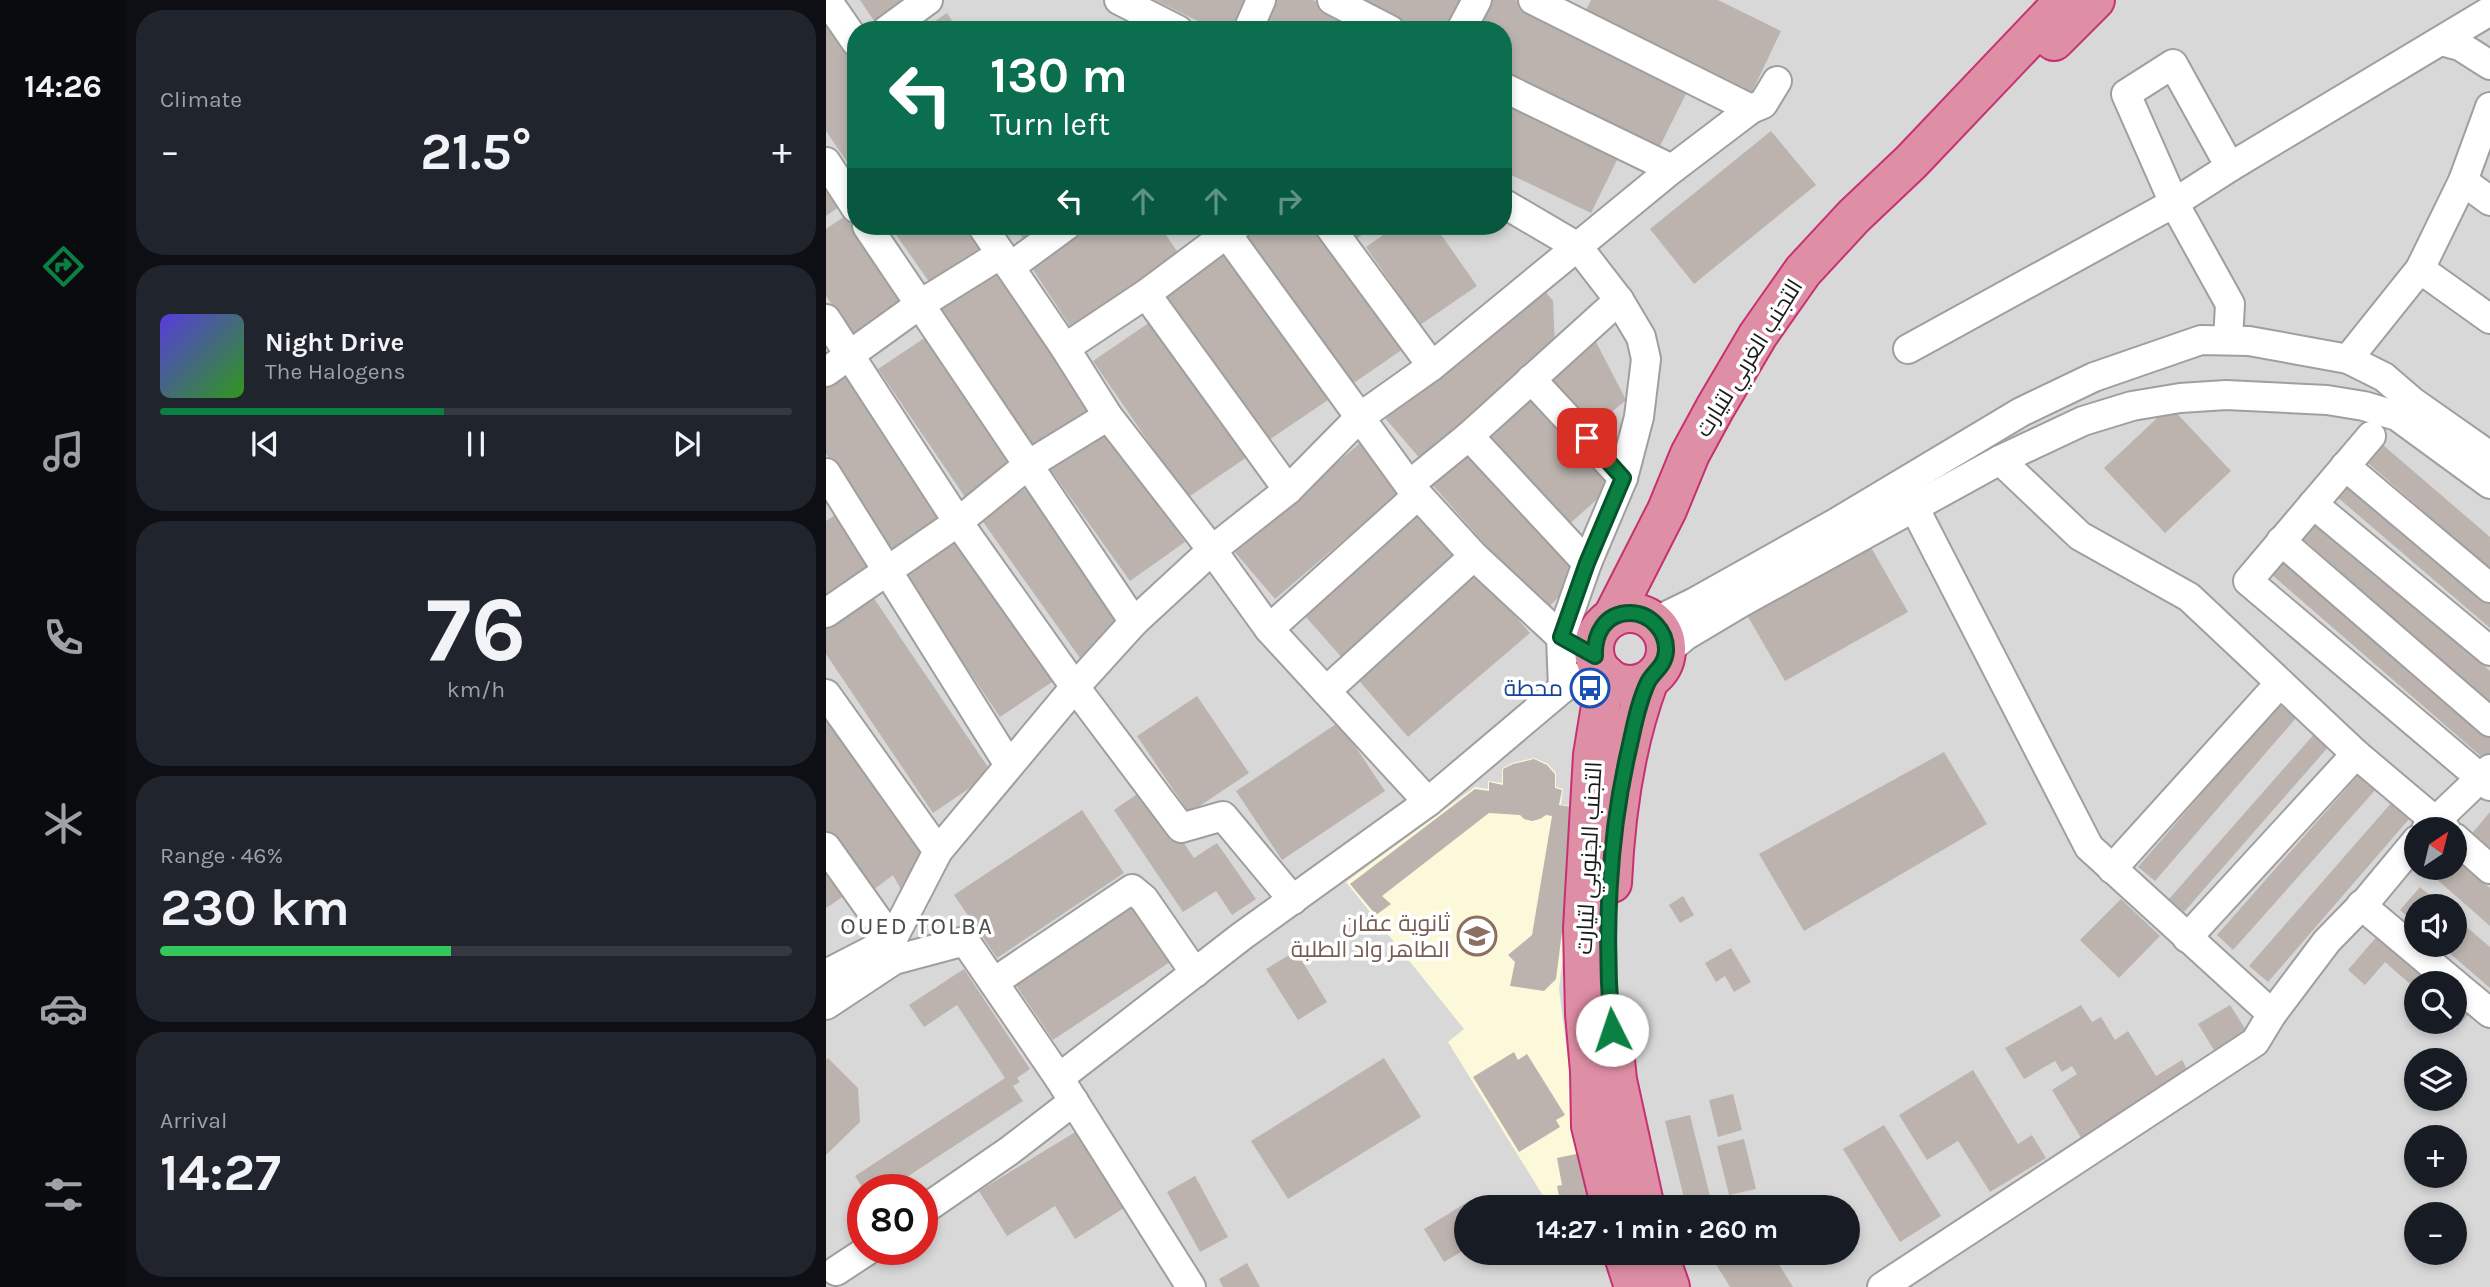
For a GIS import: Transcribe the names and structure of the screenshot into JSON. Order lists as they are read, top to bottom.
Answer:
{
  "streets": {
    "highway": ["التجنب الغربي لتيارت", "التجنب الجنوبي لتيارت"]
  },
  "crossings": [
    ["التجنب الغربي لتيارت", "التجنب الجنوبي لتيارت"]
  ],
  "districts": ["OUED TOLBA"],
  "places": {
    "bus stop": ["محطة"],
    "school or university": ["ثانوية عفان الطاهر واد الطلبة"]
  },
  "north": "top right",
  "page": {
    "tabs": "14:26",
    "tile": [
      "Climate",
      ["76", "km/h"],
      ["Range · 46%", "230 km"],
      ["Arrival", "14:27"]
    ],
    "turn": ["130 m", "Turn left"],
    "heat": ["−", "21.5°", "+"],
    "song": ["Night Drive", "The Halogens"],
    "map_buttons": ["+", "−"],
    "limit": "80",
    "trip": "14:27 · 1 min · 260 m"
  }
}
